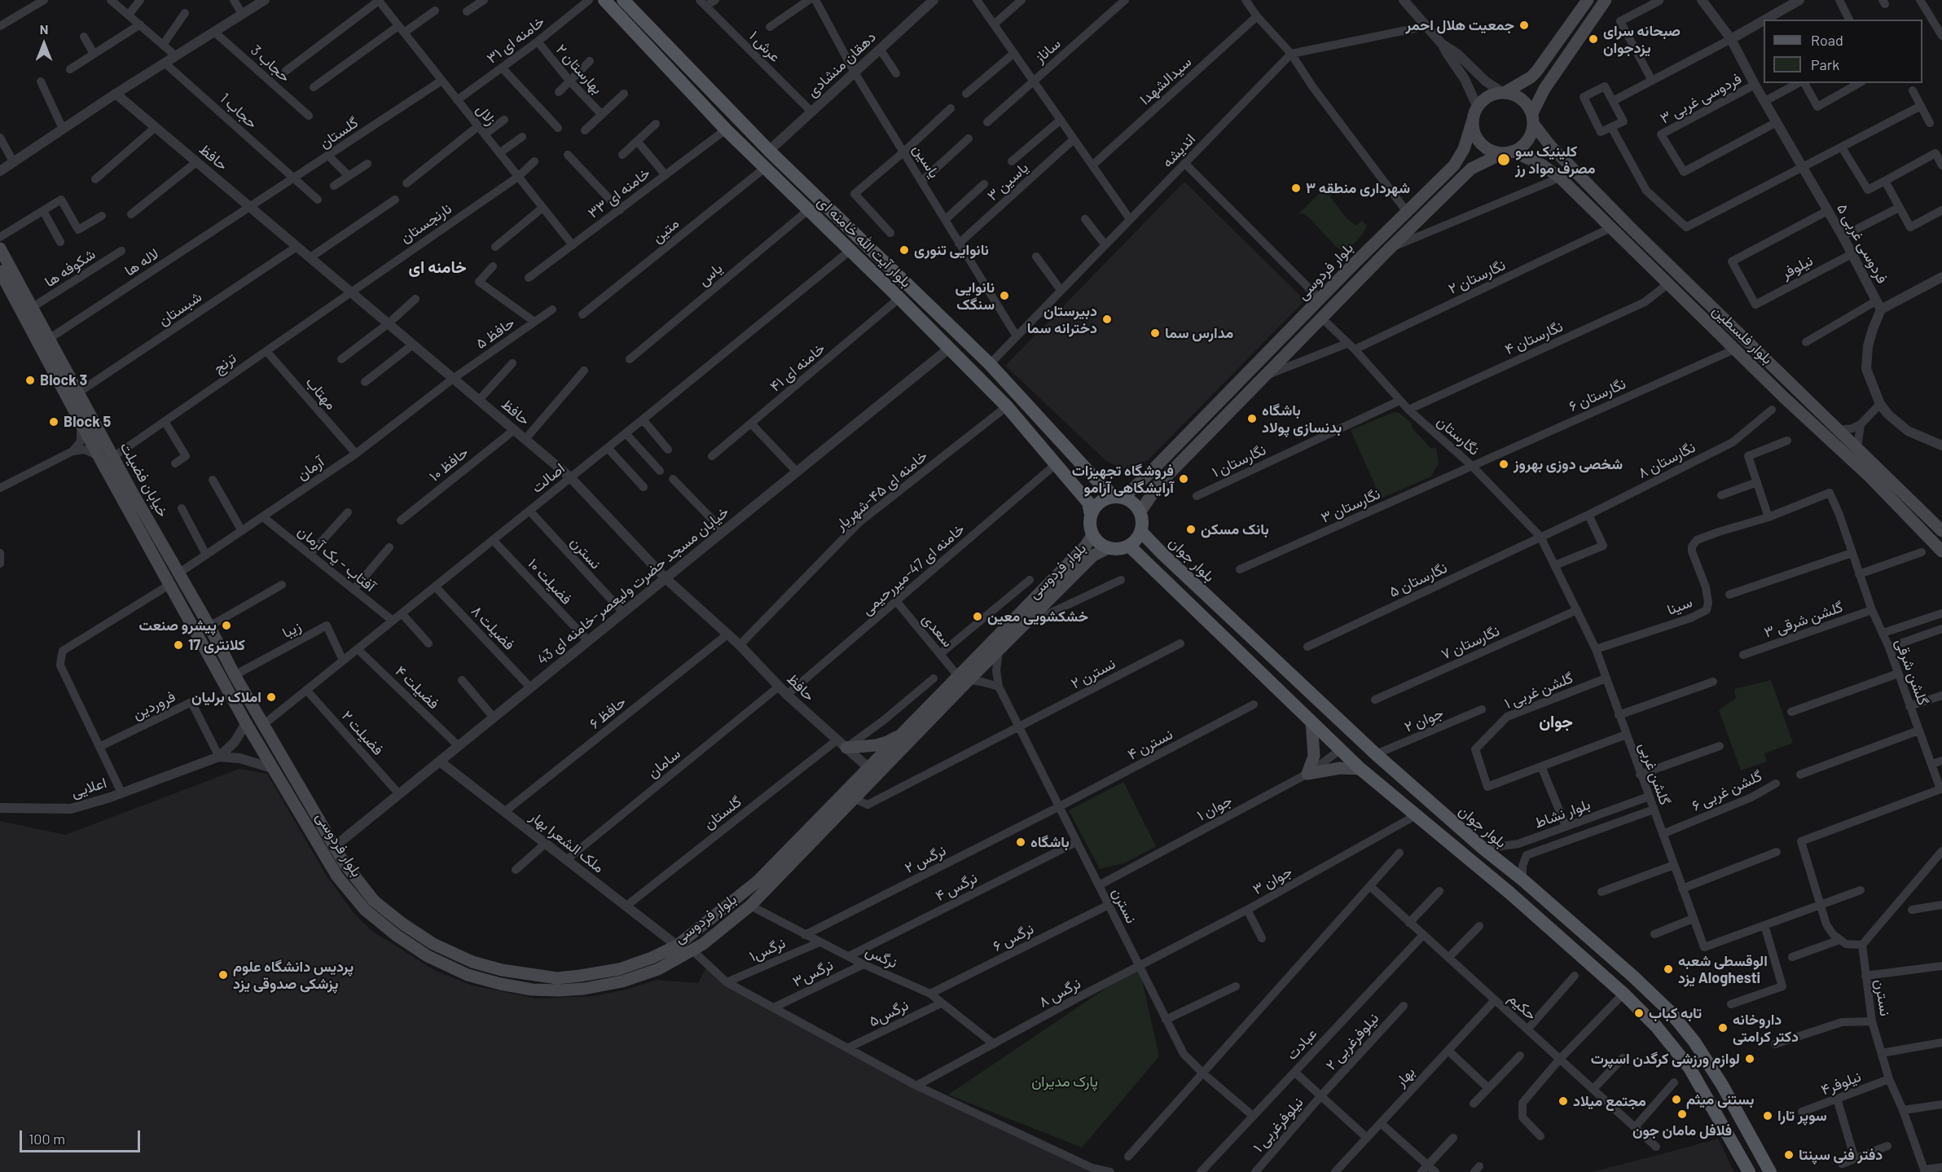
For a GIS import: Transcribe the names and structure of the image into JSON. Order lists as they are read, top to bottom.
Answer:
{
  "streets": {
    "main road": [
      "بلوار آیت الله خامنه ای",
      "بلوار فردوسی",
      "بلوار فلسطین",
      "خیابان فضیلت",
      "بلوار جوان"
    ],
    "street": [
      "خامنه ای ۳۱",
      "عرش ۱",
      "ساناز",
      "حجاب 3",
      "دهقان منشادی",
      "بهارستان ۲",
      "سیدالشهدا",
      "فردوسی غربی ۳",
      "حجاب 1",
      "زلال",
      "گلستان",
      "اندیشه",
      "حافظ",
      "یاسین",
      "یاسین ۳",
      "خامنه ای ۳۳",
      "نارنجستان",
      "متین",
      "فردوسی غربی ۵",
      "لاله ها",
      "نیلوفر",
      "شکوفه ها",
      "یاس",
      "نگارستان ۲",
      "شبستان",
      "حافظ ۵",
      "نگارستان ۴",
      "ترنج",
      "خامنه ای ۴۱",
      "مهتاب",
      "نگارستان ۶",
      "نگارستان",
      "نگارستان ۸",
      "نگارستان ۱",
      "حافظ ۱۰",
      "آرمان",
      "اصالت",
      "خامنه ای ۴۵-شهریار",
      "نگارستان ۳",
      "نسترن",
      "آفتاب - یک آرمان",
      "خامنه ای 47-میررحیمی",
      "نگارستان ۵",
      "فضیلت ۱۰",
      "خیابان مسجد حضرت ولیعصر-خامنه ای 43",
      "سینا",
      "گلشن شرقی ۳",
      "فضیلت ۸",
      "زیبا",
      "سعدی",
      "نگارستان ۷",
      "گلشن شرقی",
      "نسترن ۲",
      "فضیلت ۴",
      "گلشن غربی ۱",
      "فروردین",
      "حافظ ۶",
      "جوان ۲",
      "فضیلت ۲",
      "نسترن ۴",
      "سامان",
      "گلشن غربی",
      "اعلایی",
      "گلشن غربی ۶",
      "جوان ۱",
      "بلوار نشاط",
      "ملک الشعرا بهار",
      "نرگس ۲",
      "جوان ۳",
      "نرگس ۴",
      "نرگس ۶",
      "نرگس۱",
      "نرگس",
      "نرگس۳",
      "نرگس ۸",
      "حکیم",
      "نرگس۵",
      "نیلوفرغربی ۲",
      "عبادت",
      "بهار",
      "نیلوفر۴",
      "نیلوفرغربی ۱"
    ]
  },
  "crossings": [
    ["خامنه ای ۳۱", "بهارستان ۲"],
    ["خامنه ای ۳۱", "زلال"],
    ["عرش ۱", "دهقان منشادی"],
    ["دهقان منشادی", "یاسین"],
    ["دهقان منشادی", "بلوار آیت الله خامنه ای"],
    ["فردوسی غربی ۳", "فردوسی غربی ۵"],
    ["حجاب 1", "گلستان"],
    ["زلال", "گلستان"],
    ["زلال", "خامنه ای ۳۳"],
    ["زلال", "نارنجستان"],
    ["گلستان", "حافظ"],
    ["گلستان", "لاله ها"],
    ["گلستان", "ملک الشعرا بهار"],
    ["اندیشه", "یاسین"],
    ["اندیشه", "بلوار آیت الله خامنه ای"],
    ["حافظ", "نارنجستان"],
    ["حافظ", "لاله ها"],
    ["حافظ", "بلوار فردوسی"],
    ["حافظ", "شبستان"],
    ["حافظ", "حافظ ۵"],
    ["حافظ", "ترنج"],
    ["حافظ", "حافظ ۱۰"],
    ["حافظ", "آرمان"],
    ["حافظ", "اصالت"],
    ["حافظ", "خامنه ای ۴۵-شهریار"],
    ["حافظ", "خامنه ای 47-میررحیمی"],
    ["حافظ", "خیابان مسجد حضرت ولیعصر-خامنه ای 43"],
    ["حافظ", "حافظ ۶"],
    ["حافظ", "سامان"],
    ["یاسین", "یاسین ۳"],
    ["خامنه ای ۳۳", "بلوار آیت الله خامنه ای"],
    ["نارنجستان", "ترنج"],
    ["متین", "بلوار آیت الله خامنه ای"],
    ["بلوار آیت الله خامنه ای", "بلوار فردوسی"],
    ["بلوار آیت الله خامنه ای", "یاس"],
    ["بلوار آیت الله خامنه ای", "خامنه ای ۴۱"],
    ["بلوار آیت الله خامنه ای", "اصالت"],
    ["بلوار آیت الله خامنه ای", "خامنه ای ۴۵-شهریار"],
    ["بلوار آیت الله خامنه ای", "بلوار جوان"],
    ["بلوار آیت الله خامنه ای", "خامنه ای 47-میررحیمی"],
    ["بلوار آیت الله خامنه ای", "خیابان مسجد حضرت ولیعصر-خامنه ای 43"],
    ["فردوسی غربی ۵", "نیلوفر"],
    ["لاله ها", "خیابان فضیلت"],
    ["شکوفه ها", "خیابان فضیلت"],
    ["بلوار فردوسی", "بلوار فلسطین"],
    ["بلوار فردوسی", "نگارستان"],
    ["بلوار فردوسی", "اصالت"],
    ["بلوار فردوسی", "خیابان فضیلت"],
    ["بلوار فردوسی", "نسترن"],
    ["بلوار فردوسی", "بلوار جوان"],
    ["بلوار فردوسی", "خیابان مسجد حضرت ولیعصر-خامنه ای 43"],
    ["بلوار فردوسی", "سعدی"],
    ["بلوار فردوسی", "نسترن ۲"],
    ["بلوار فردوسی", "ملک الشعرا بهار"],
    ["بلوار فردوسی", "نرگس"],
    ["نگارستان ۲", "بلوار فلسطین"],
    ["نگارستان ۲", "نگارستان"],
    ["شبستان", "خیابان فضیلت"],
    ["حافظ ۵", "آرمان"],
    ["بلوار فلسطین", "نگارستان ۴"],
    ["بلوار فلسطین", "نگارستان ۶"],
    ["نگارستان ۴", "نگارستان"],
    ["ترنج", "مهتاب"],
    ["ترنج", "خیابان فضیلت"],
    ["مهتاب", "آرمان"],
    ["نگارستان ۶", "نگارستان"],
    ["نگارستان ۶", "نگارستان ۳"],
    ["نگارستان", "نگارستان ۸"],
    ["نگارستان", "نگارستان ۱"],
    ["نگارستان", "نگارستان ۳"],
    ["نگارستان", "نگارستان ۵"],
    ["نگارستان", "نگارستان ۷"],
    ["نگارستان", "گلشن غربی"],
    ["نگارستان ۸", "نگارستان ۵"],
    ["آرمان", "خیابان فضیلت"],
    ["آرمان", "آفتاب - یک آرمان"],
    ["اصالت", "خیابان فضیلت"],
    ["اصالت", "نسترن"],
    ["اصالت", "آفتاب - یک آرمان"],
    ["اصالت", "فضیلت ۱۰"],
    ["اصالت", "فضیلت ۸"],
    ["اصالت", "زیبا"],
    ["اصالت", "فضیلت ۴"],
    ["اصالت", "فضیلت ۲"],
    ["خیابان فضیلت", "زیبا"],
    ["نسترن", "خیابان مسجد حضرت ولیعصر-خامنه ای 43"],
    ["نسترن", "نسترن ۲"],
    ["نسترن", "نسترن ۴"],
    ["نسترن", "جوان ۱"],
    ["نسترن", "نرگس ۲"],
    ["نسترن", "جوان ۳"],
    ["نسترن", "نرگس ۴"],
    ["نسترن", "نرگس ۶"],
    ["نسترن", "نرگس ۸"],
    ["نسترن", "عبادت"],
    ["نسترن", "نیلوفر۴"],
    ["بلوار جوان", "جوان ۲"],
    ["بلوار جوان", "بلوار نشاط"],
    ["خامنه ای 47-میررحیمی", "سعدی"],
    ["فضیلت ۱۰", "خیابان مسجد حضرت ولیعصر-خامنه ای 43"],
    ["خیابان مسجد حضرت ولیعصر-خامنه ای 43", "فضیلت ۸"],
    ["خیابان مسجد حضرت ولیعصر-خامنه ای 43", "فضیلت ۴"],
    ["خیابان مسجد حضرت ولیعصر-خامنه ای 43", "فضیلت ۲"],
    ["خیابان مسجد حضرت ولیعصر-خامنه ای 43", "ملک الشعرا بهار"],
    ["سینا", "گلشن شرقی"],
    ["سینا", "گلشن غربی"],
    ["گلشن شرقی ۳", "گلشن شرقی"],
    ["نگارستان ۷", "گلشن غربی"],
    ["گلشن غربی ۱", "گلشن غربی"],
    ["فروردین", "اعلایی"],
    ["حافظ ۶", "ملک الشعرا بهار"],
    ["نسترن ۴", "نرگس ۲"],
    ["سامان", "ملک الشعرا بهار"],
    ["گلشن غربی", "گلشن غربی ۶"],
    ["گلشن غربی", "بلوار نشاط"],
    ["نرگس ۲", "نرگس"],
    ["جوان ۳", "نرگس ۸"],
    ["نرگس ۴", "نرگس"],
    ["نرگس ۶", "نرگس"],
    ["نرگس۱", "نرگس"],
    ["نرگس", "نرگس۳"],
    ["نرگس", "نرگس ۸"],
    ["نرگس", "نرگس۵"],
    ["حکیم", "عبادت"],
    ["حکیم", "بهار"],
    ["نیلوفرغربی ۲", "نیلوفرغربی ۱"]
  ],
  "districts": ["خامنه ای", "جوان"],
  "parks": ["پارک مدیران"],
  "places": [
    "جمعیت هلال احمر",
    "صبحانه سرای یزدجوان",
    "کلینیک سو مصرف مواد رز",
    "شهرداری منطقه ۳",
    "نانوایی تنوری",
    "نانوایی سنگک",
    "دبیرستان دخترانه سما",
    "مدارس سما",
    "Block 3",
    "باشگاه بدنسازی پولاد",
    "Block 5",
    "شخصی دوزی بهروز",
    "فروشگاه تجهیزات آرایشگاهی آرامو",
    "بانک مسکن",
    "خشکشویی معین",
    "پیشرو صنعت",
    "کلانتری 17",
    "املاک برلیان",
    "باشگاه",
    "الوقسطی شعبه یزد Aloghesti",
    "پردیس دانشگاه علوم پزشکی صدوقی یزد",
    "تابه کباب",
    "داروخانه دکتر کرامتی",
    "لوازم ورزشی کرگدن اسپرت",
    "بستنی میثم",
    "مجتمع میلاد",
    "فلافل مامان جون",
    "سوپر تارا",
    "دفتر فنی سپنتا"
  ],
  "legend": ["Road", "Park"],
  "scale_bar": "100 m",
  "north": "top"
}
